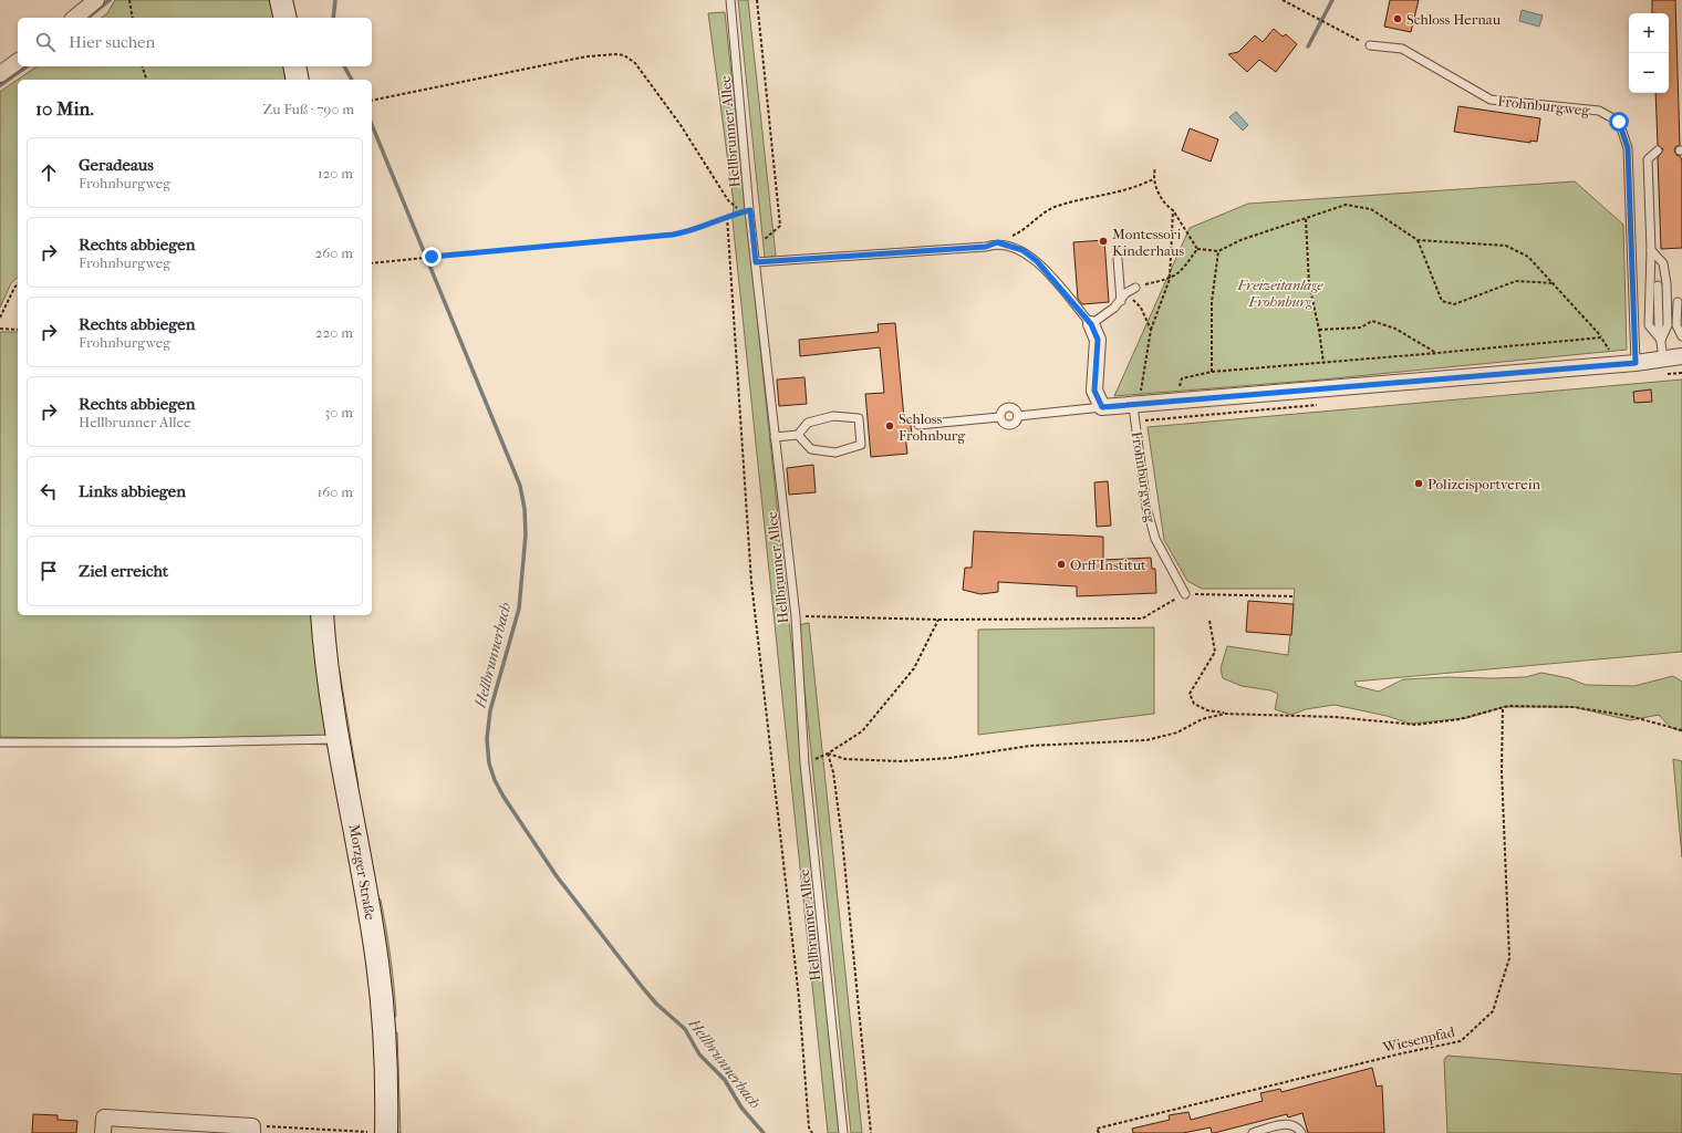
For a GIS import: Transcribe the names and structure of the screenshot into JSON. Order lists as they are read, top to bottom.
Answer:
{
  "streets": {
    "street": ["Morzger Straße"],
    "lane": ["Frohnburgweg", "Hellbrunner Allee"],
    "path": ["Wiesenpfad"]
  },
  "water": ["Hellbrunnerbach"],
  "parks": ["Freizeitanlage Frohnburg"],
  "places": [
    "Schloss Hernau",
    "Montessori Kinderhaus",
    "Schloss Frohnburg",
    "Polizeisportverein",
    "Orff Institut"
  ],
  "page": {
    "map_buttons": ["+", "−"],
    "search": "Hier suchen",
    "heading": ["10 Min.", "Zu Fuß · 790 m"],
    "list": [
      ["Geradeaus", "Frohnburgweg", "120 m"],
      ["Rechts abbiegen", "Frohnburgweg", "260 m"],
      ["Rechts abbiegen", "Frohnburgweg", "220 m"],
      ["Rechts abbiegen", "Hellbrunner Allee", "30 m"],
      ["Links abbiegen", "160 m"],
      "Ziel erreicht"
    ]
  }
}
